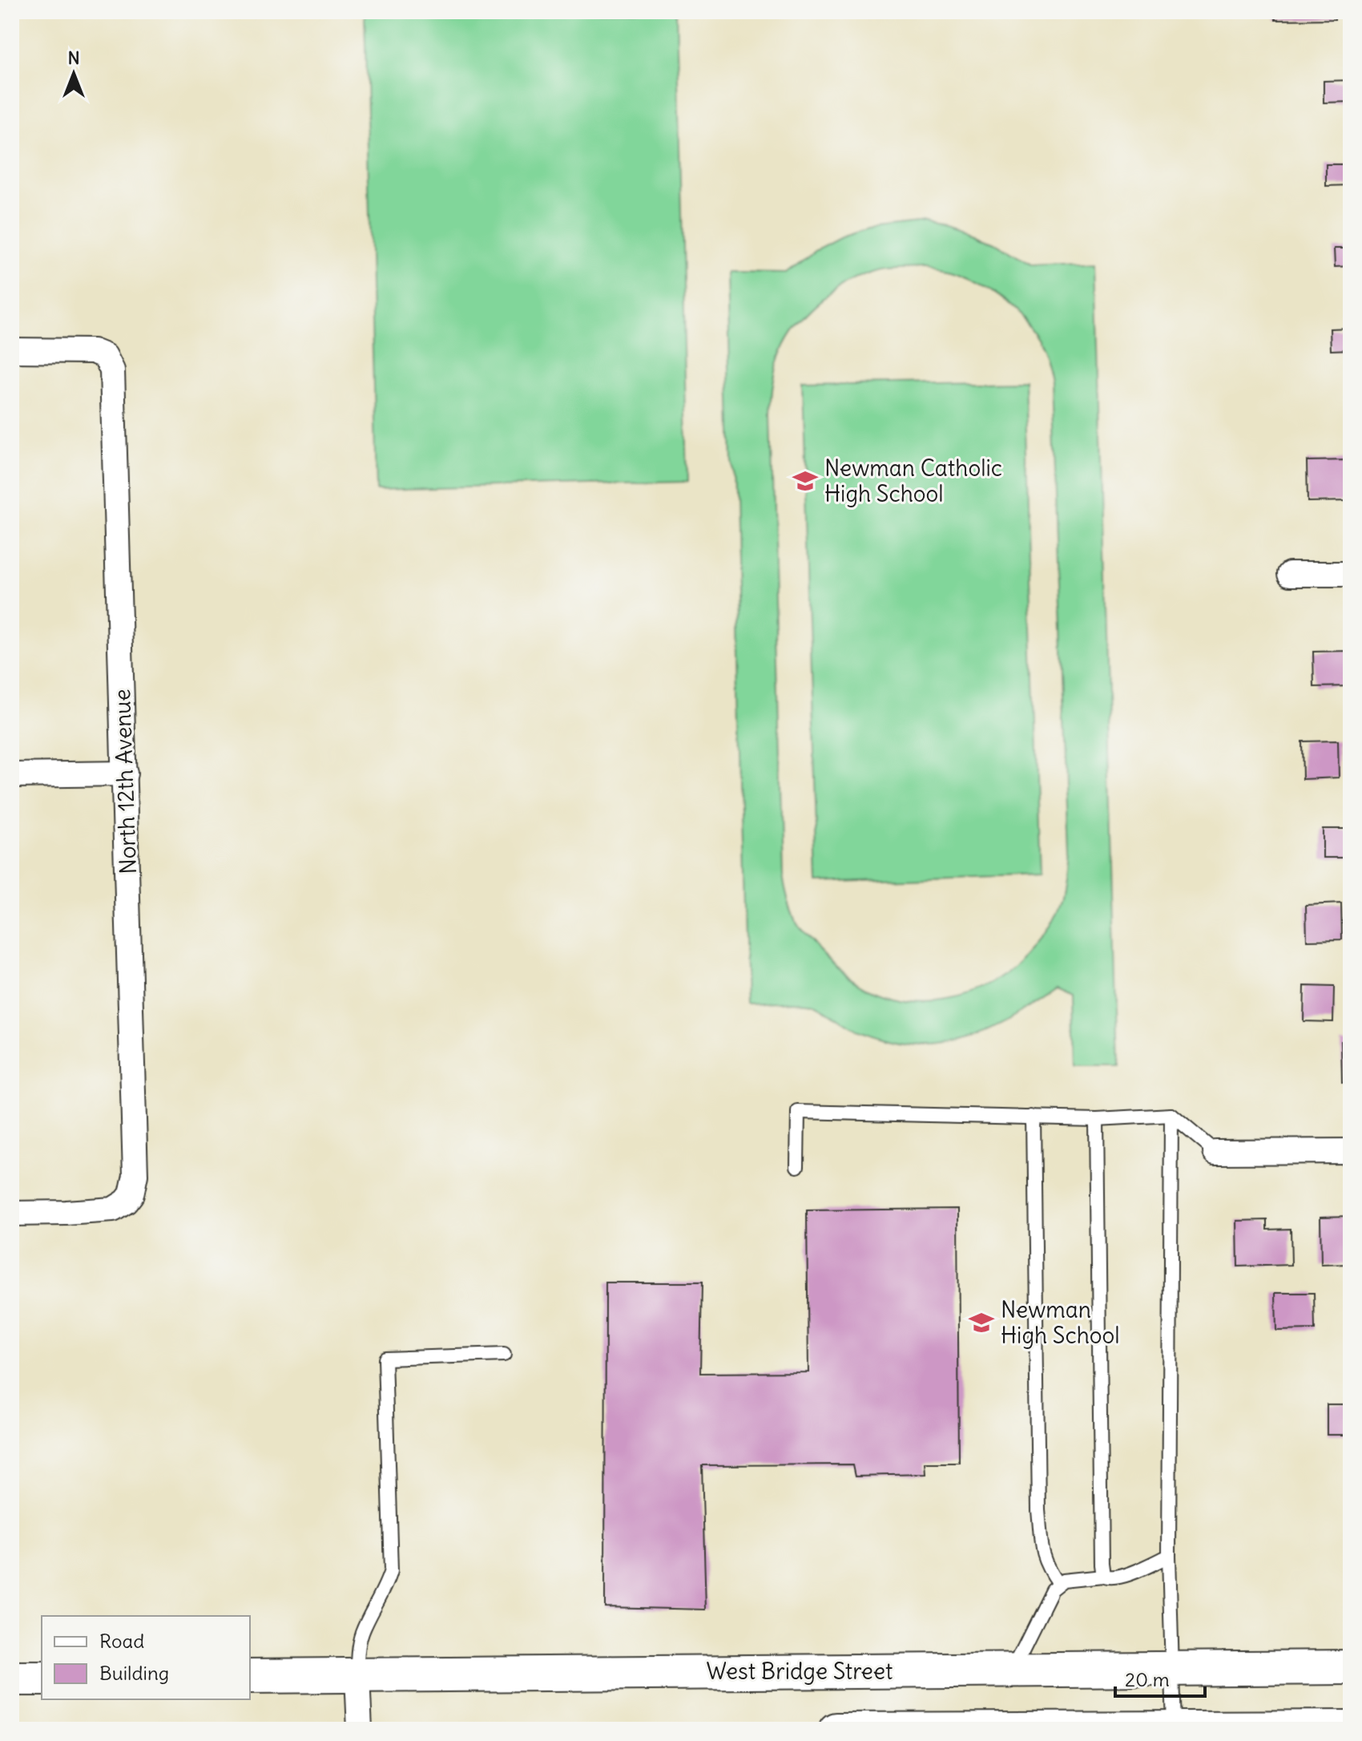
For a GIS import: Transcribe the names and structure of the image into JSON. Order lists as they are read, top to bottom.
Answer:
{
  "streets": {
    "main road": ["West Bridge Street"],
    "street": ["North 12th Avenue"]
  },
  "places": {
    "school or university": ["Newman Catholic High School", "Newman High School"]
  },
  "legend": ["Road", "Building"],
  "scale_bar": "20 m",
  "north": "top"
}
